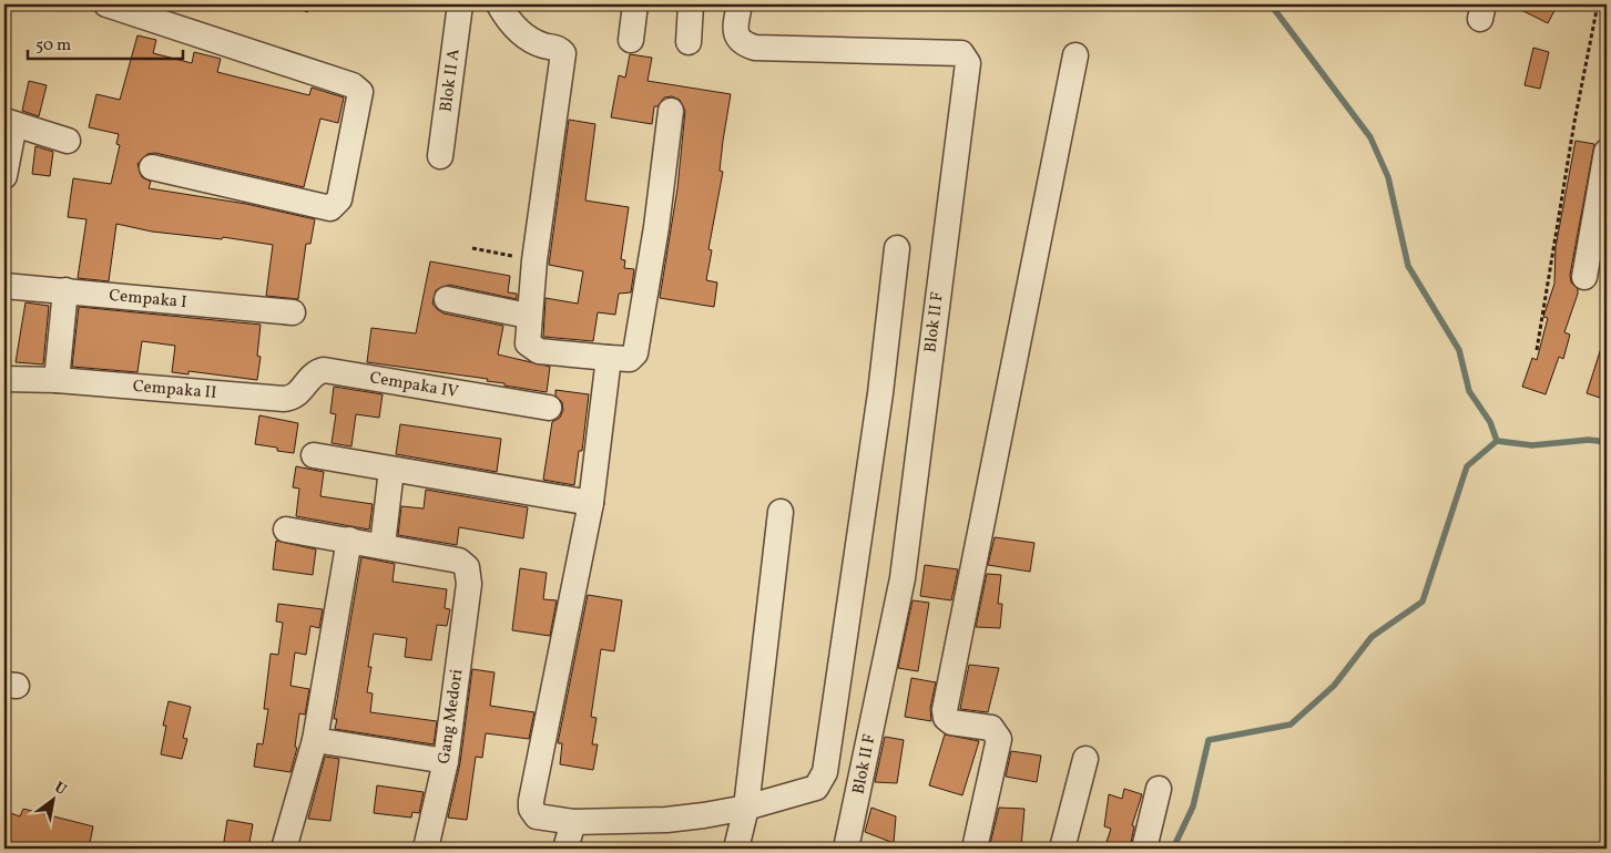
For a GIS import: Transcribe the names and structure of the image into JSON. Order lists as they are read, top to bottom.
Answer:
{
  "streets": {
    "street": [
      "Blok II A",
      "Cempaka I",
      "Blok II F",
      "Cempaka IV",
      "Cempaka II",
      "Gang Medori"
    ]
  },
  "crossings": [
    ["Cempaka IV", "Cempaka II"]
  ],
  "scale_bar": "50 m",
  "north": "top right"
}
